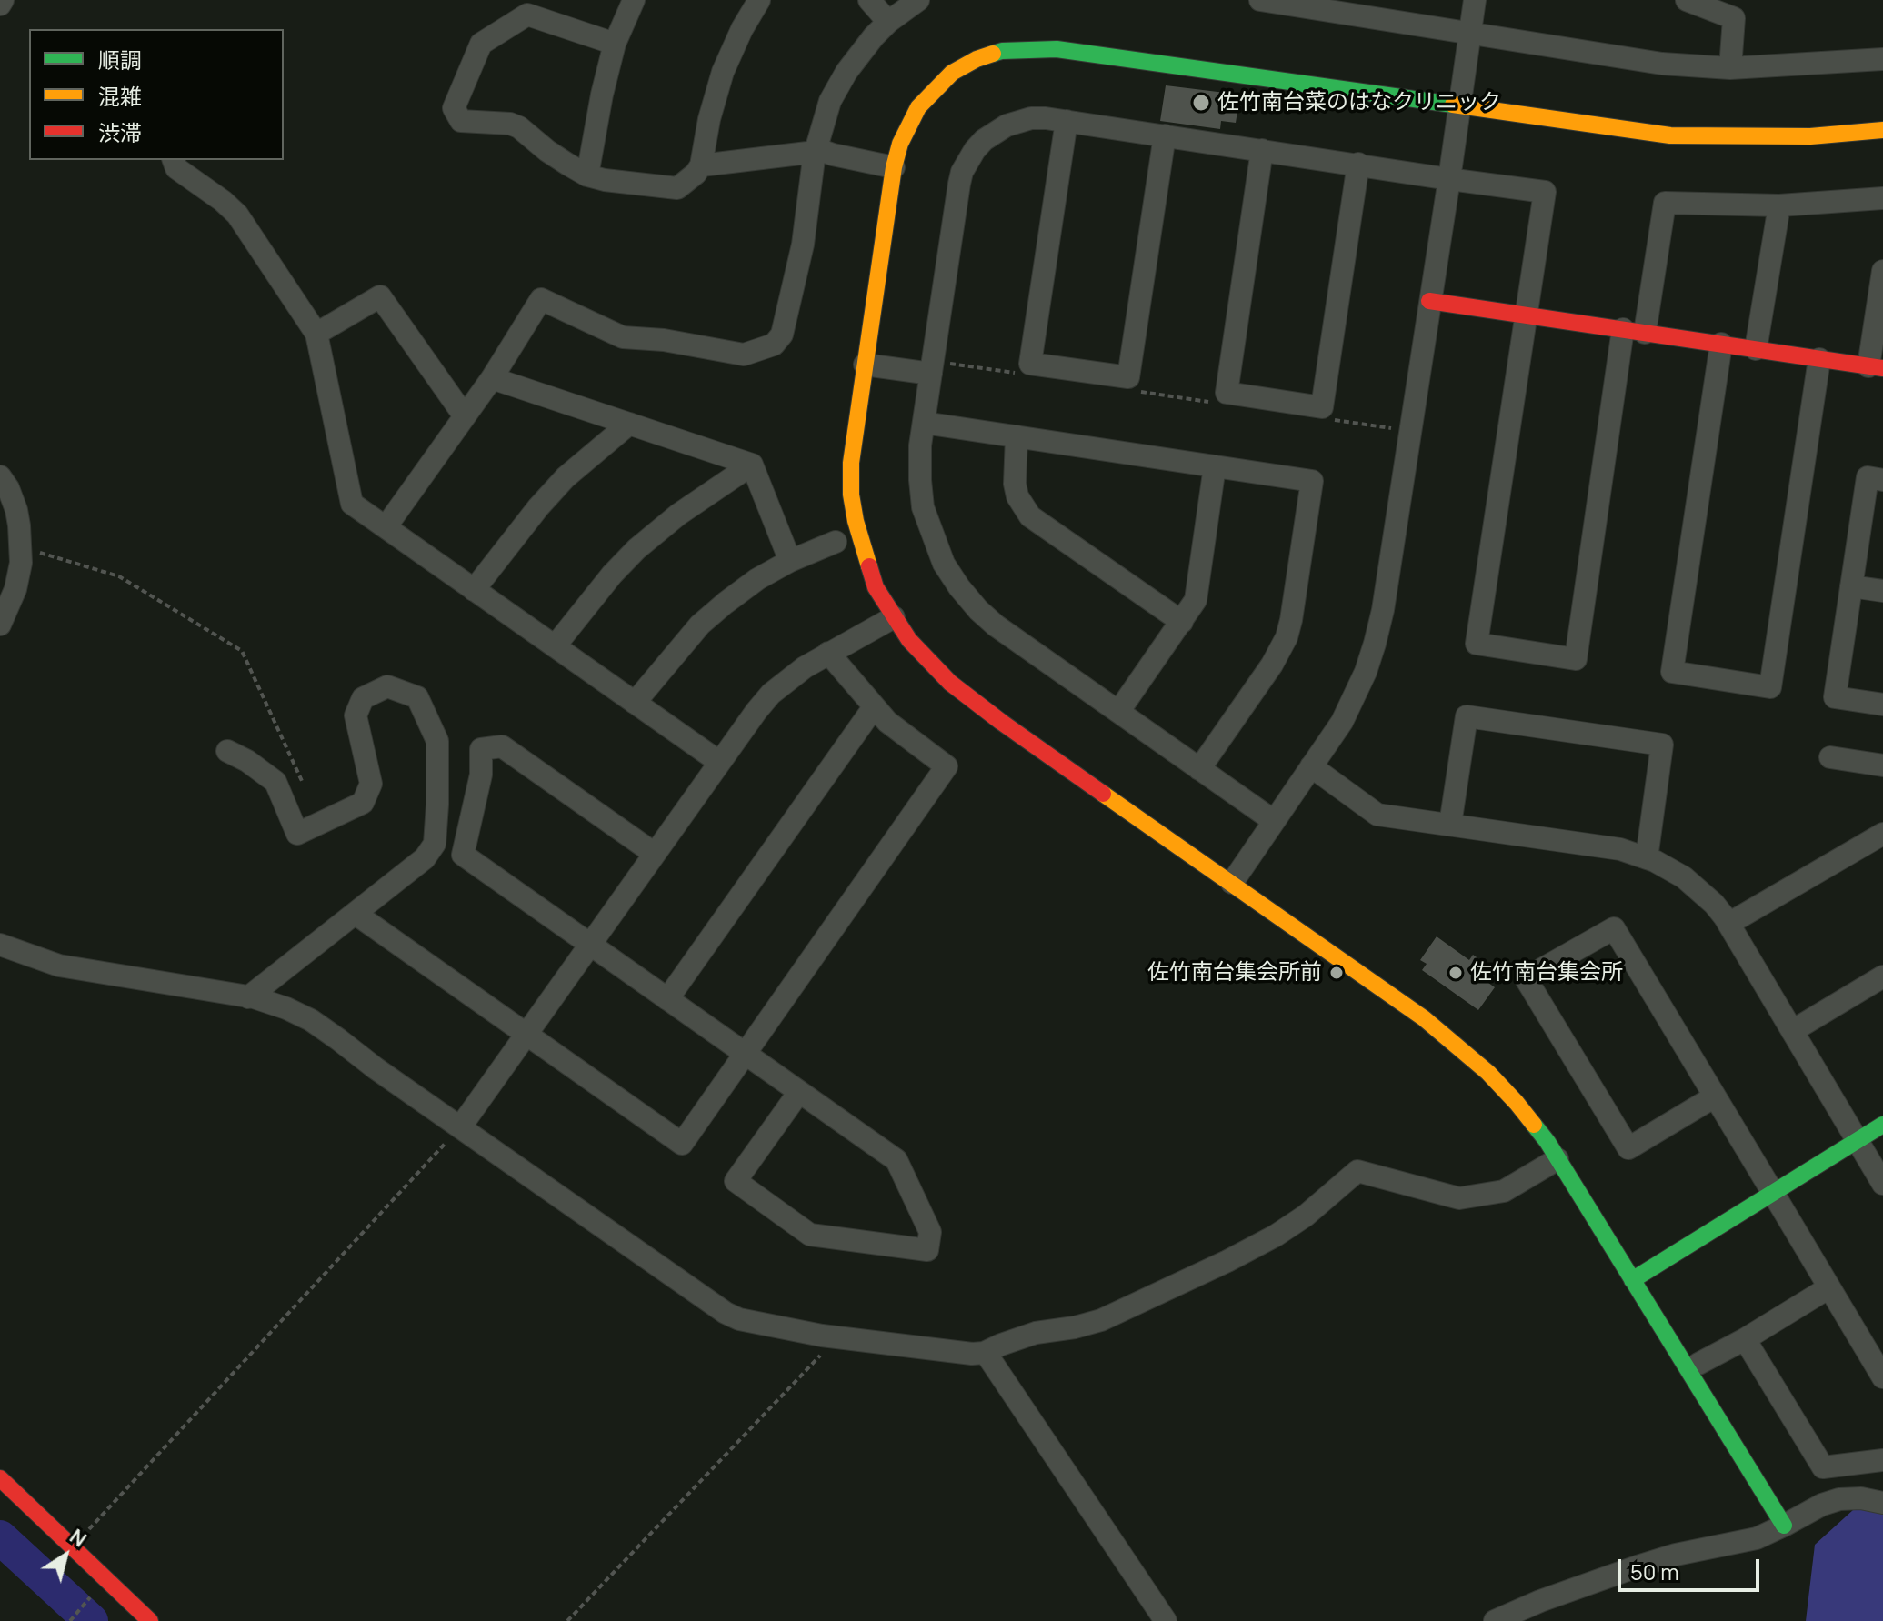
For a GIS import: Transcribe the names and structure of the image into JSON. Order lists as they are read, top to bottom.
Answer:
{
  "places": ["佐竹南台菜のはなクリニック", "佐竹南台集会所前", "佐竹南台集会所"],
  "legend": ["順調", "混雑", "渋滞"],
  "scale_bar": "50 m",
  "north": "top right"
}
